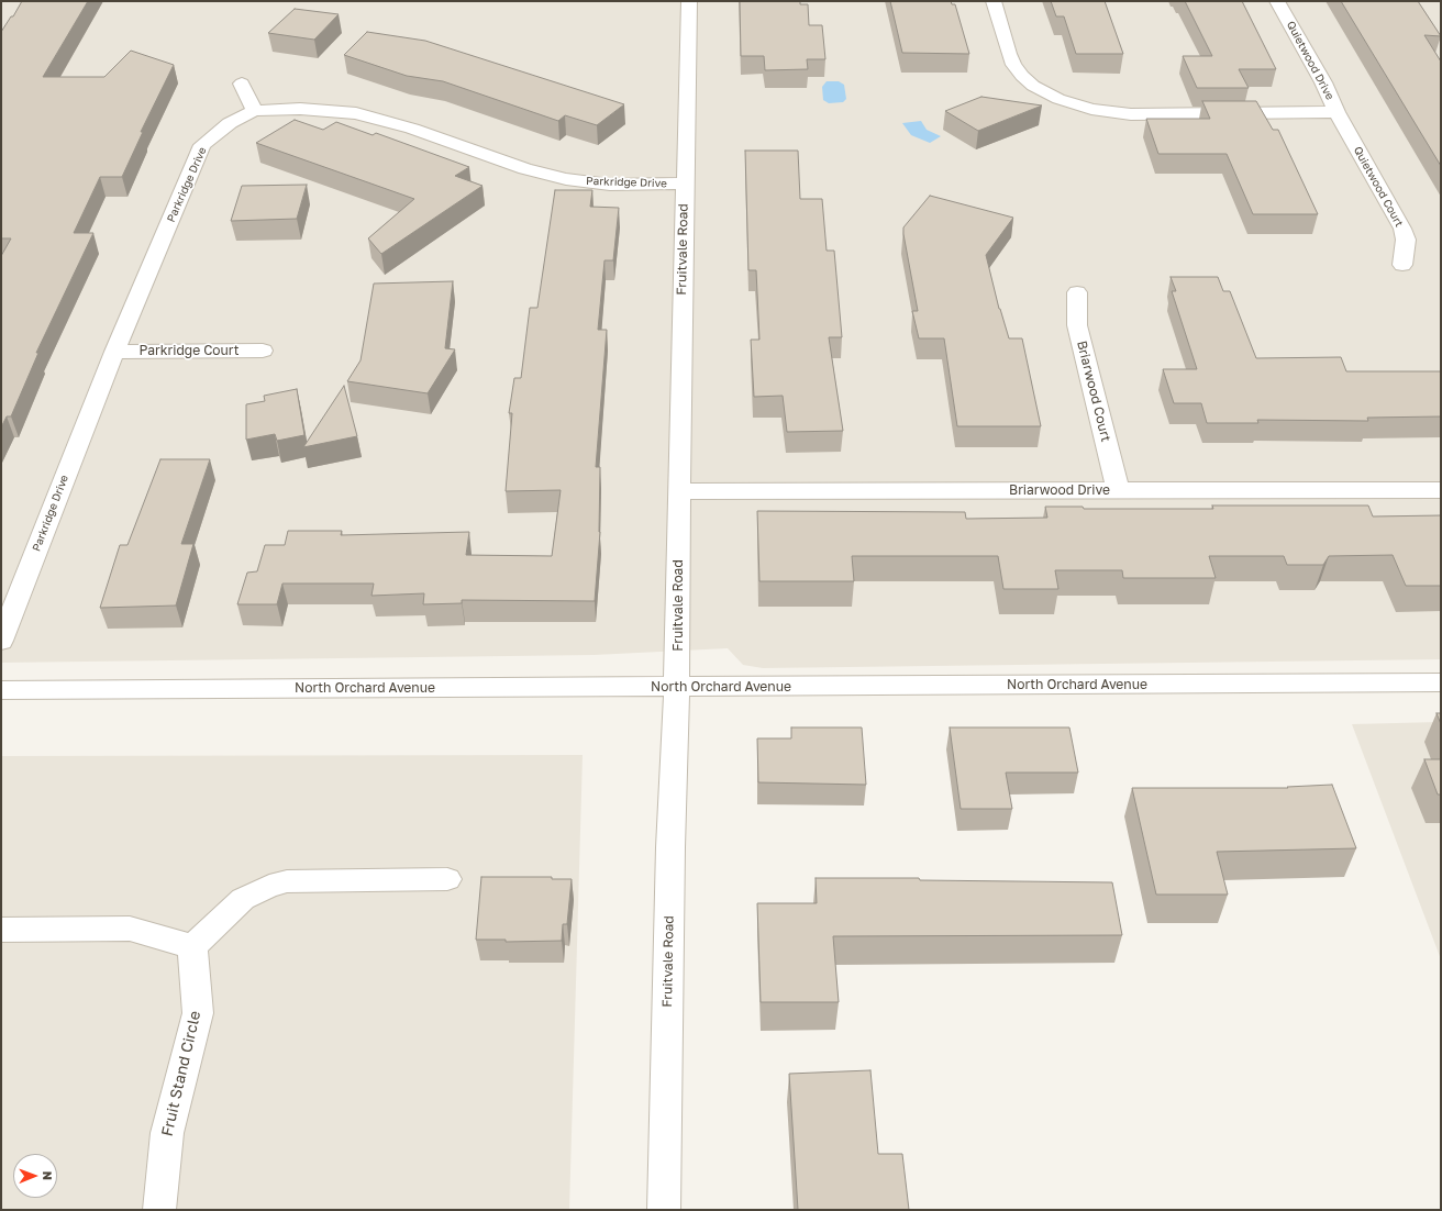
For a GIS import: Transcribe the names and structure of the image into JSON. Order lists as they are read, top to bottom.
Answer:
{
  "streets": {
    "street": [
      "Quietwood Drive",
      "Parkridge Drive",
      "Quietwood Court",
      "Fruitvale Road",
      "Parkridge Court",
      "Briarwood Court",
      "Briarwood Drive",
      "North Orchard Avenue",
      "Fruit Stand Circle"
    ]
  },
  "crossings": [
    ["Quietwood Drive", "Quietwood Court"],
    ["Parkridge Drive", "Fruitvale Road"],
    ["Parkridge Drive", "Parkridge Court"],
    ["Fruitvale Road", "Briarwood Drive"],
    ["Fruitvale Road", "North Orchard Avenue"],
    ["Briarwood Court", "Briarwood Drive"]
  ],
  "north": "right"
}
